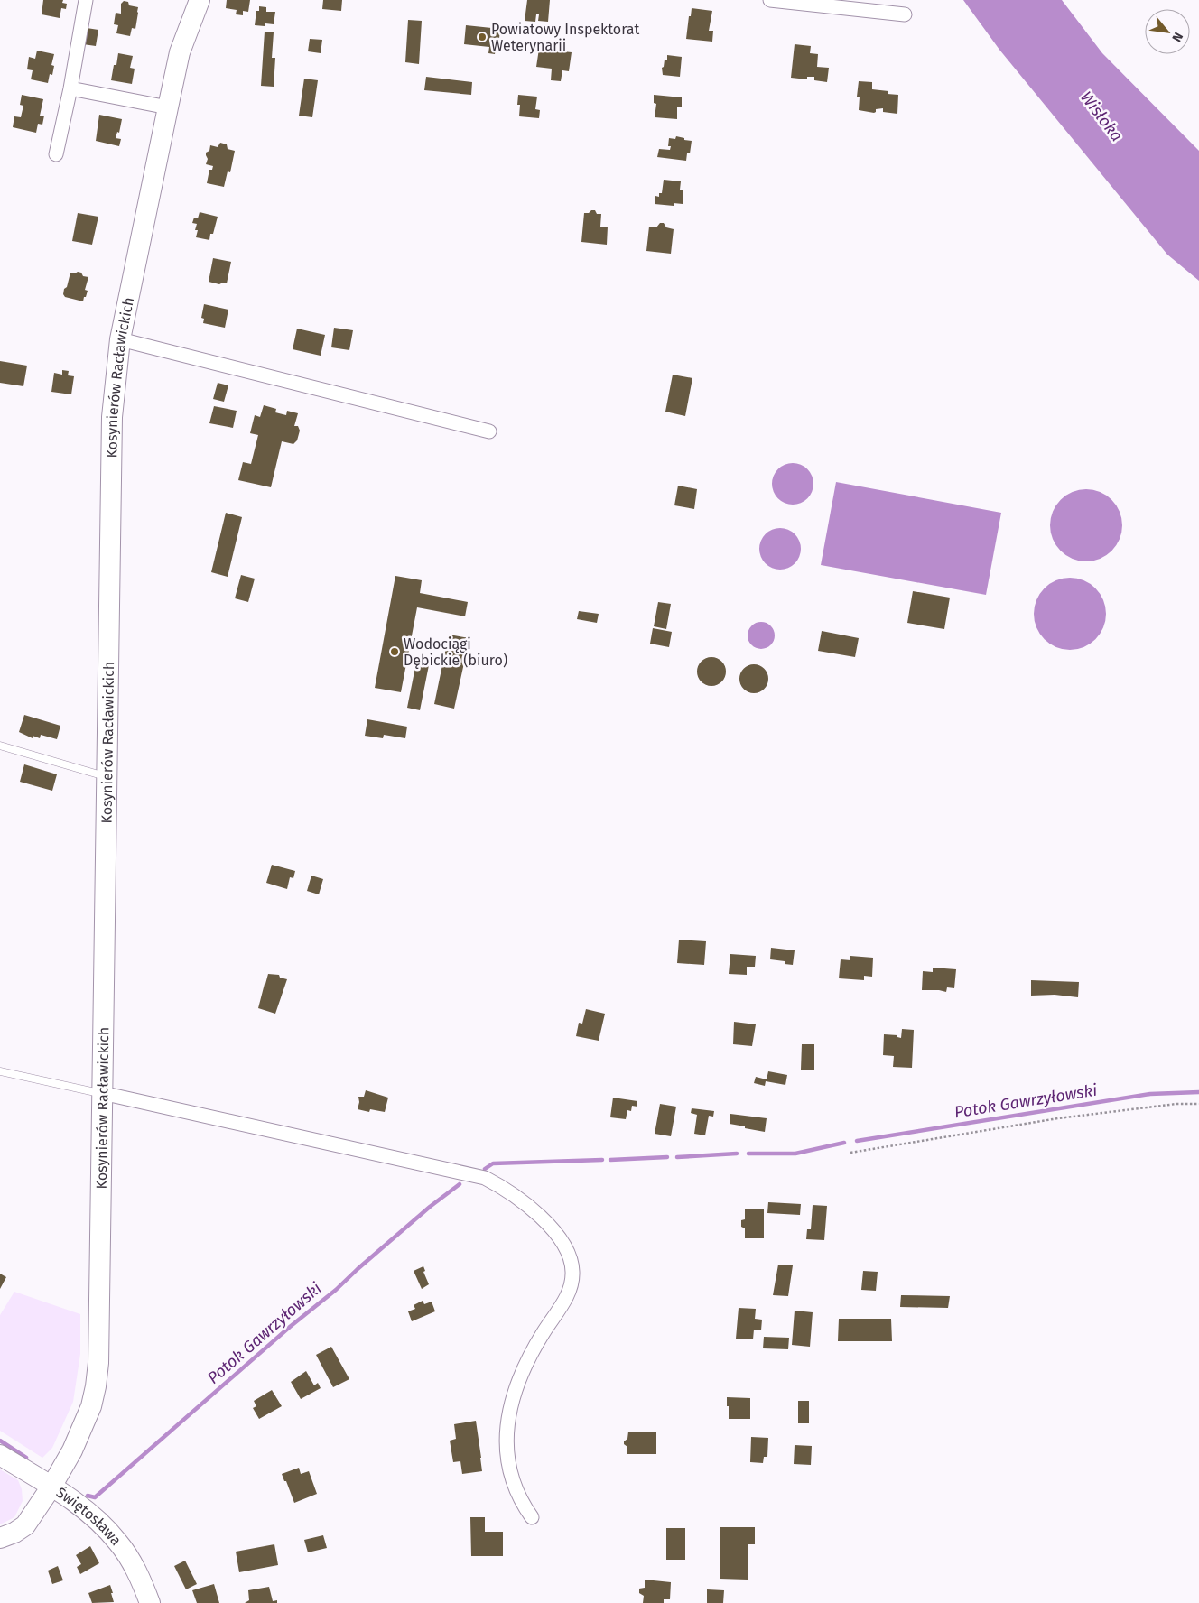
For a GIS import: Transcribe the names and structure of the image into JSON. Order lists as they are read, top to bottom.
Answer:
{
  "streets": {
    "street": ["Kosynierów Racławickich", "Świętosława"]
  },
  "crossings": [
    ["Kosynierów Racławickich", "Świętosława"]
  ],
  "water": ["Wisłoka", "Potok Gawrzyłowski"],
  "places": ["Powiatowy Inspektorat Weterynarii", "Wodociągi Dębickie (biuro)"],
  "north": "bottom right"
}
